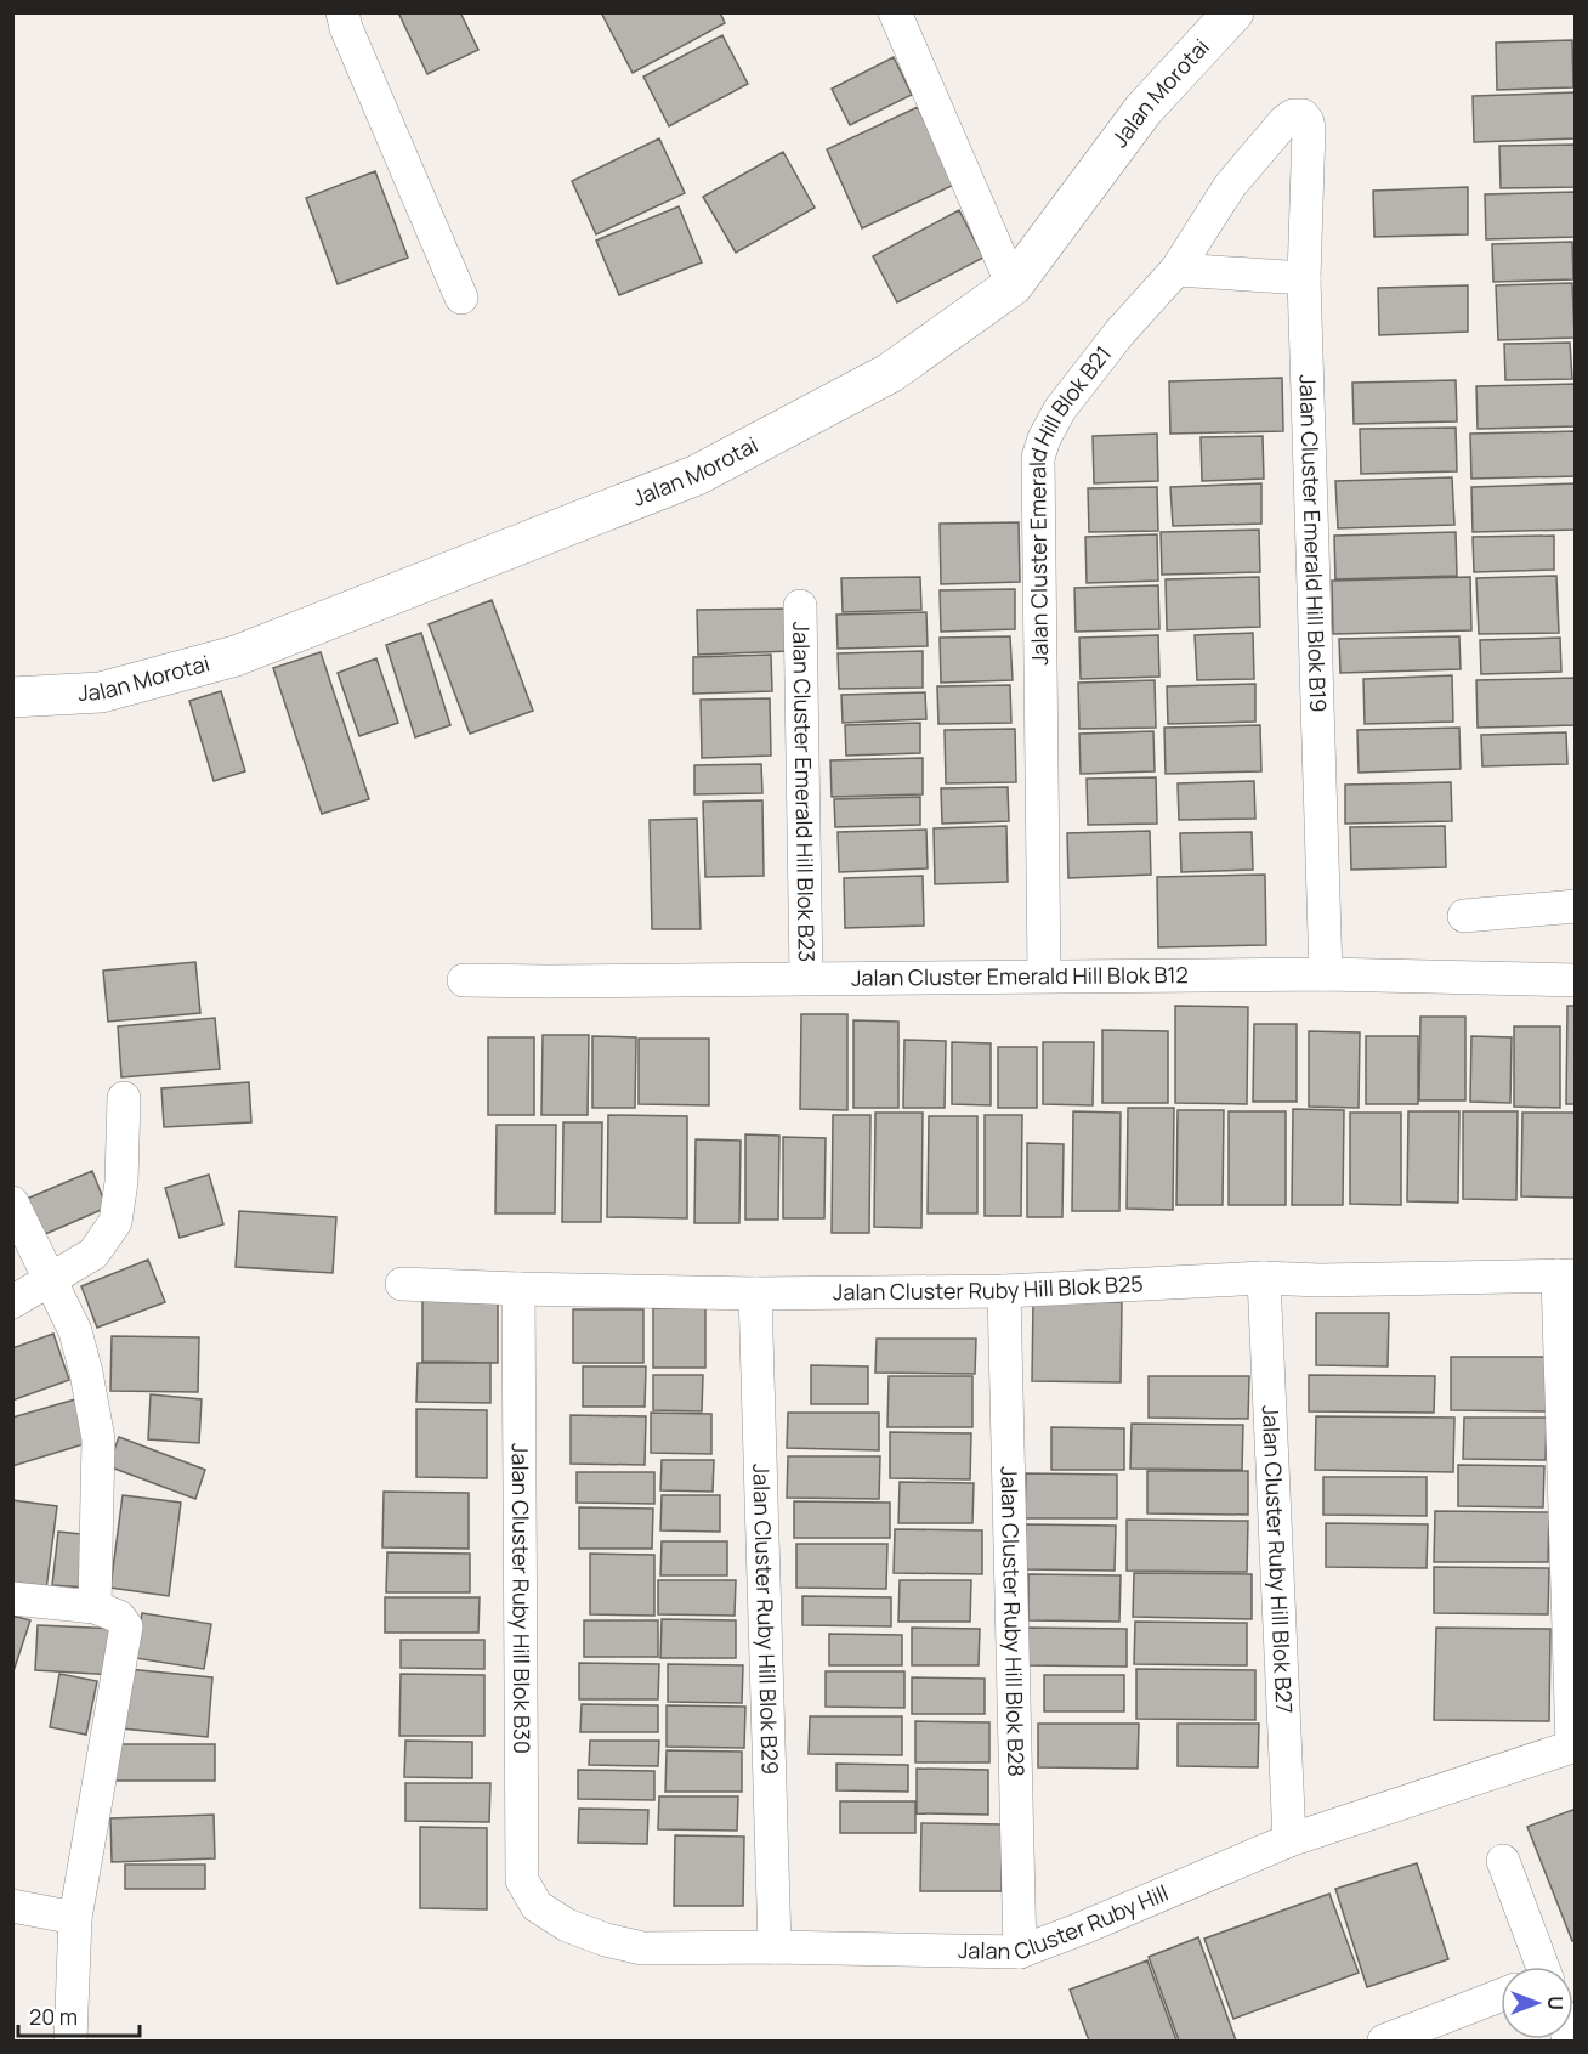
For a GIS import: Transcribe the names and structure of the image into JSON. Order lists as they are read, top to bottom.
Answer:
{
  "streets": {
    "street": [
      "Jalan Morotai",
      "Jalan Cluster Emerald Hill Blok B21",
      "Jalan Cluster Emerald Hill Blok B19",
      "Jalan Cluster Emerald Hill Blok B23",
      "Jalan Cluster Emerald Hill Blok B12",
      "Jalan Cluster Ruby Hill Blok B25",
      "Jalan Cluster Ruby Hill Blok B27",
      "Jalan Cluster Ruby Hill Blok B30",
      "Jalan Cluster Ruby Hill Blok B29",
      "Jalan Cluster Ruby Hill Blok B28",
      "Jalan Cluster Ruby Hill"
    ]
  },
  "crossings": [
    ["Jalan Cluster Emerald Hill Blok B21", "Jalan Cluster Emerald Hill Blok B19"],
    ["Jalan Cluster Emerald Hill Blok B21", "Jalan Cluster Emerald Hill Blok B12"],
    ["Jalan Cluster Emerald Hill Blok B19", "Jalan Cluster Emerald Hill Blok B12"],
    ["Jalan Cluster Emerald Hill Blok B23", "Jalan Cluster Emerald Hill Blok B12"],
    ["Jalan Cluster Ruby Hill Blok B25", "Jalan Cluster Ruby Hill Blok B27"],
    ["Jalan Cluster Ruby Hill Blok B25", "Jalan Cluster Ruby Hill Blok B30"],
    ["Jalan Cluster Ruby Hill Blok B25", "Jalan Cluster Ruby Hill Blok B29"],
    ["Jalan Cluster Ruby Hill Blok B25", "Jalan Cluster Ruby Hill Blok B28"],
    ["Jalan Cluster Ruby Hill Blok B27", "Jalan Cluster Ruby Hill"],
    ["Jalan Cluster Ruby Hill Blok B30", "Jalan Cluster Ruby Hill"],
    ["Jalan Cluster Ruby Hill Blok B29", "Jalan Cluster Ruby Hill"],
    ["Jalan Cluster Ruby Hill Blok B28", "Jalan Cluster Ruby Hill"]
  ],
  "scale_bar": "20 m",
  "north": "right"
}
